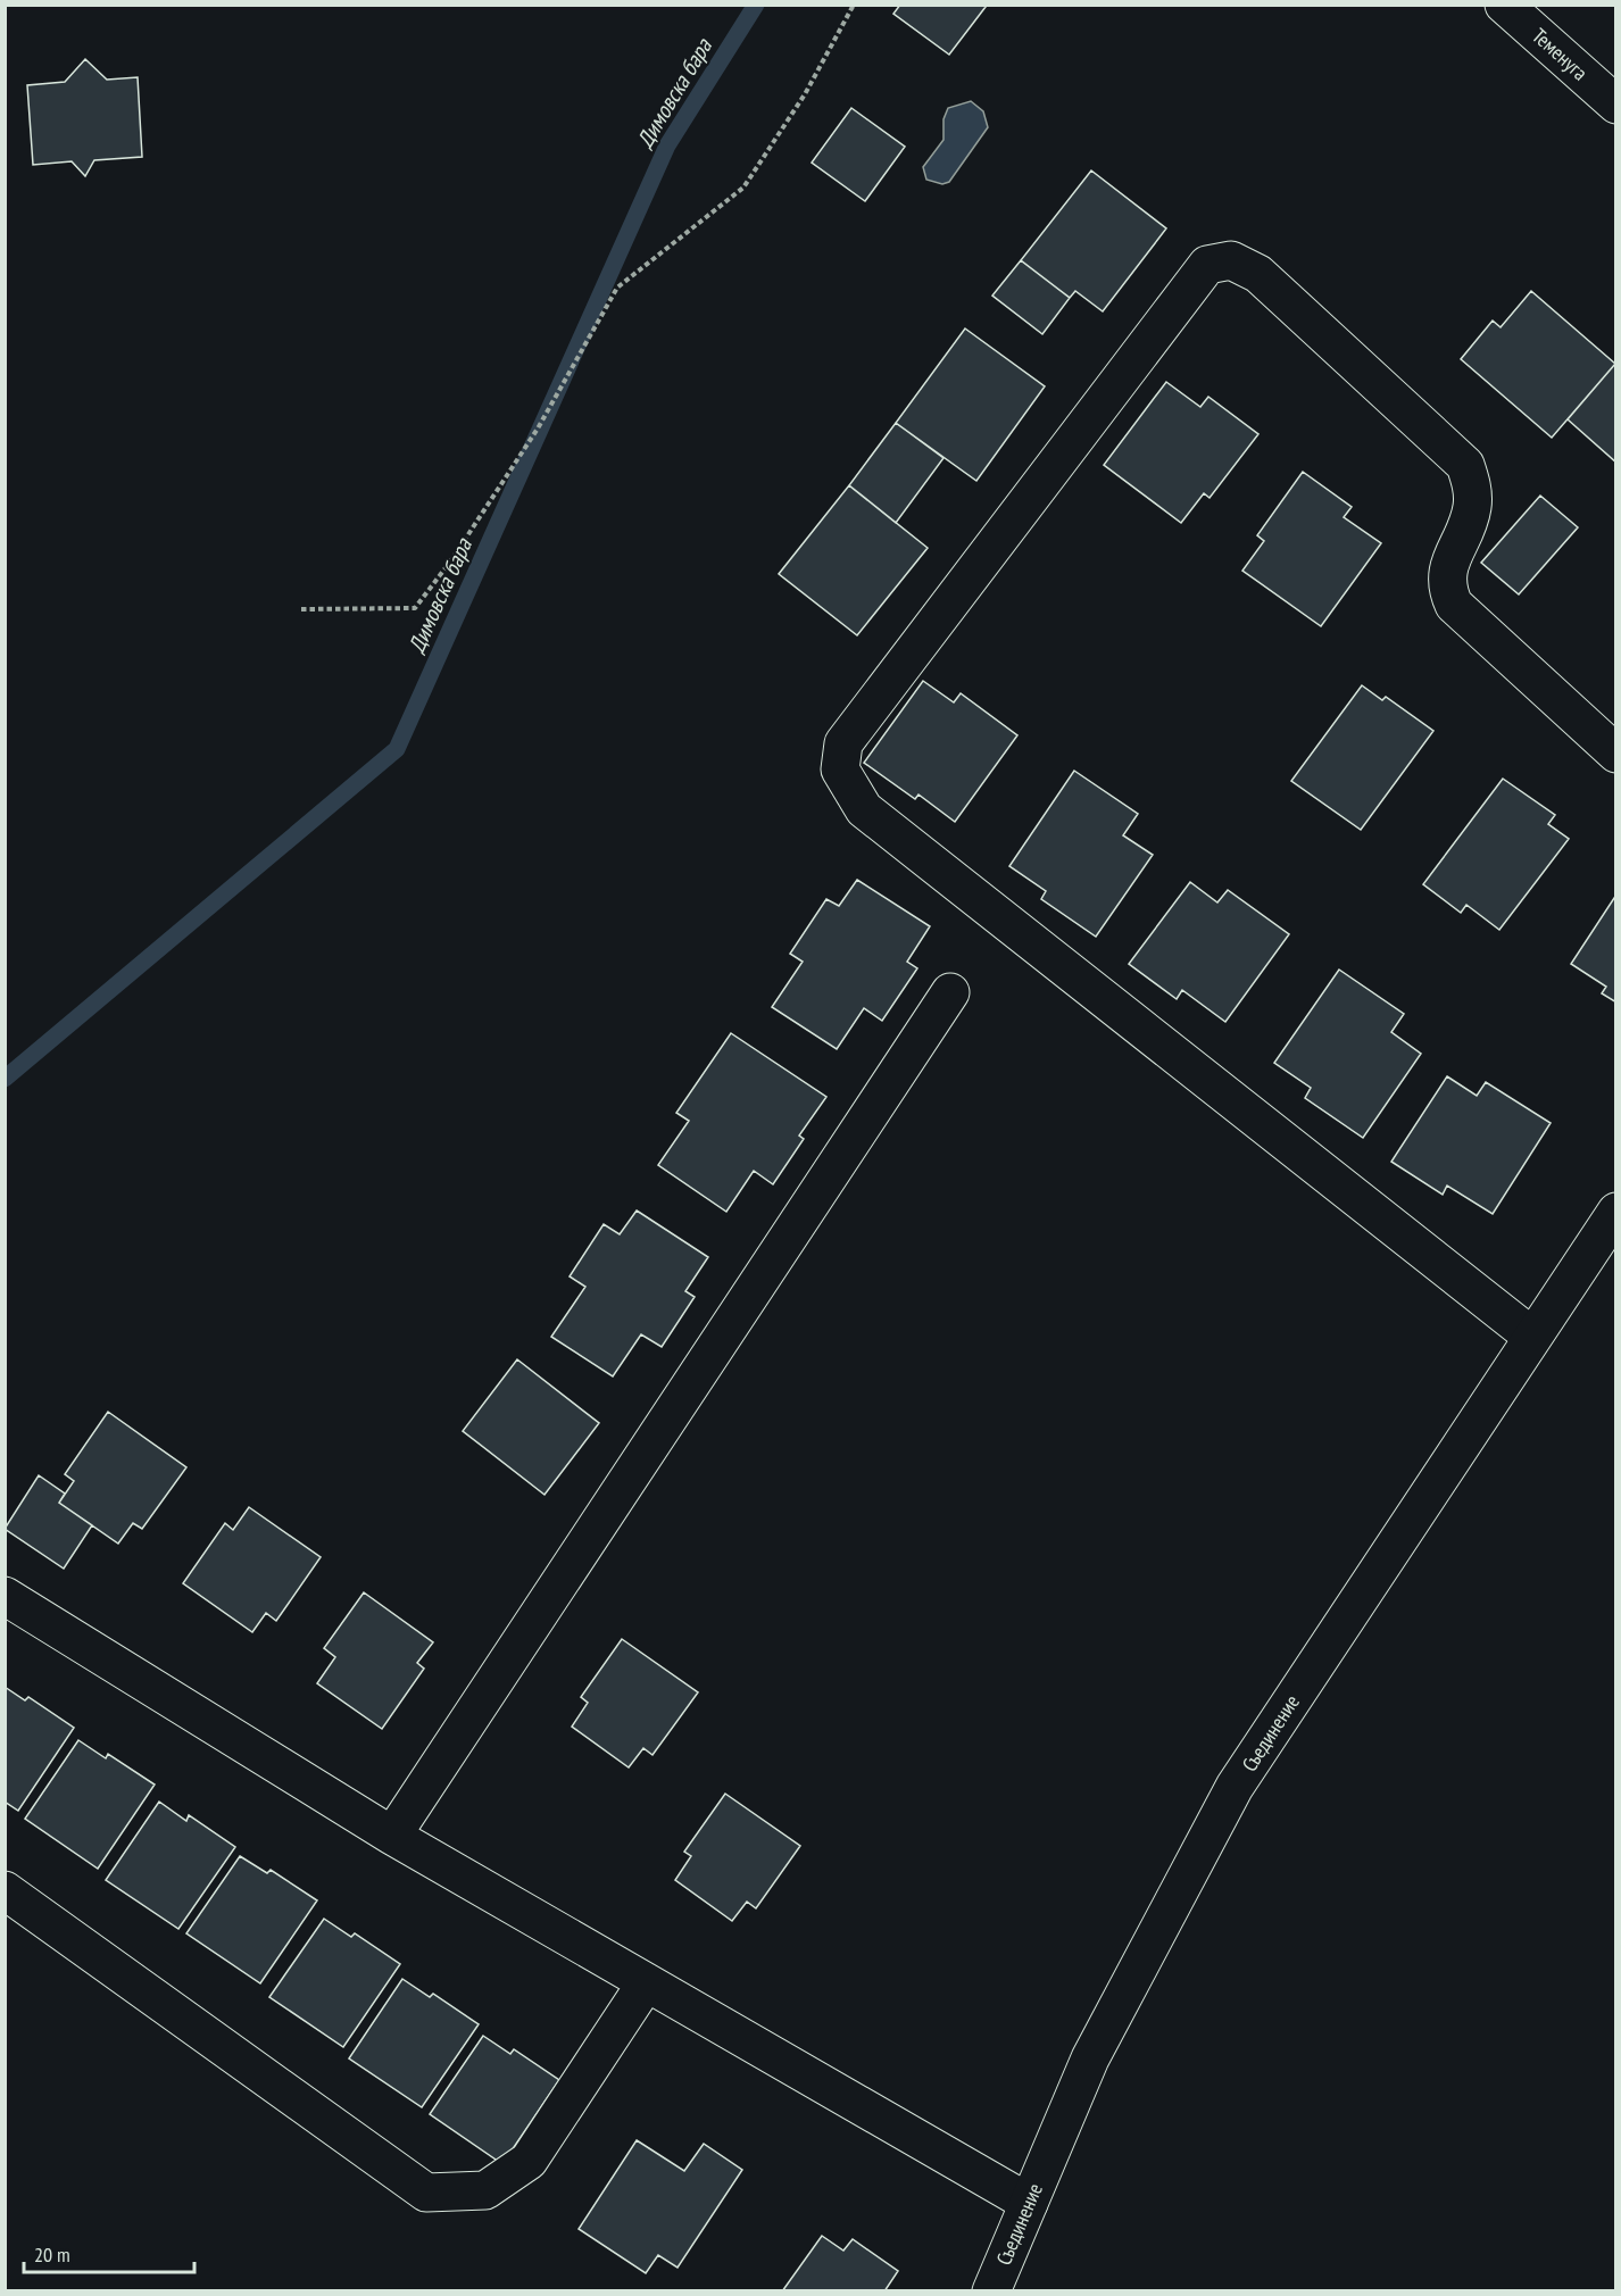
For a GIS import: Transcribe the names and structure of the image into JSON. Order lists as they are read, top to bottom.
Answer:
{
  "streets": {
    "street": ["Теменуга", "Съединение"]
  },
  "water": ["Димовска бара"],
  "scale_bar": "20 m"
}
